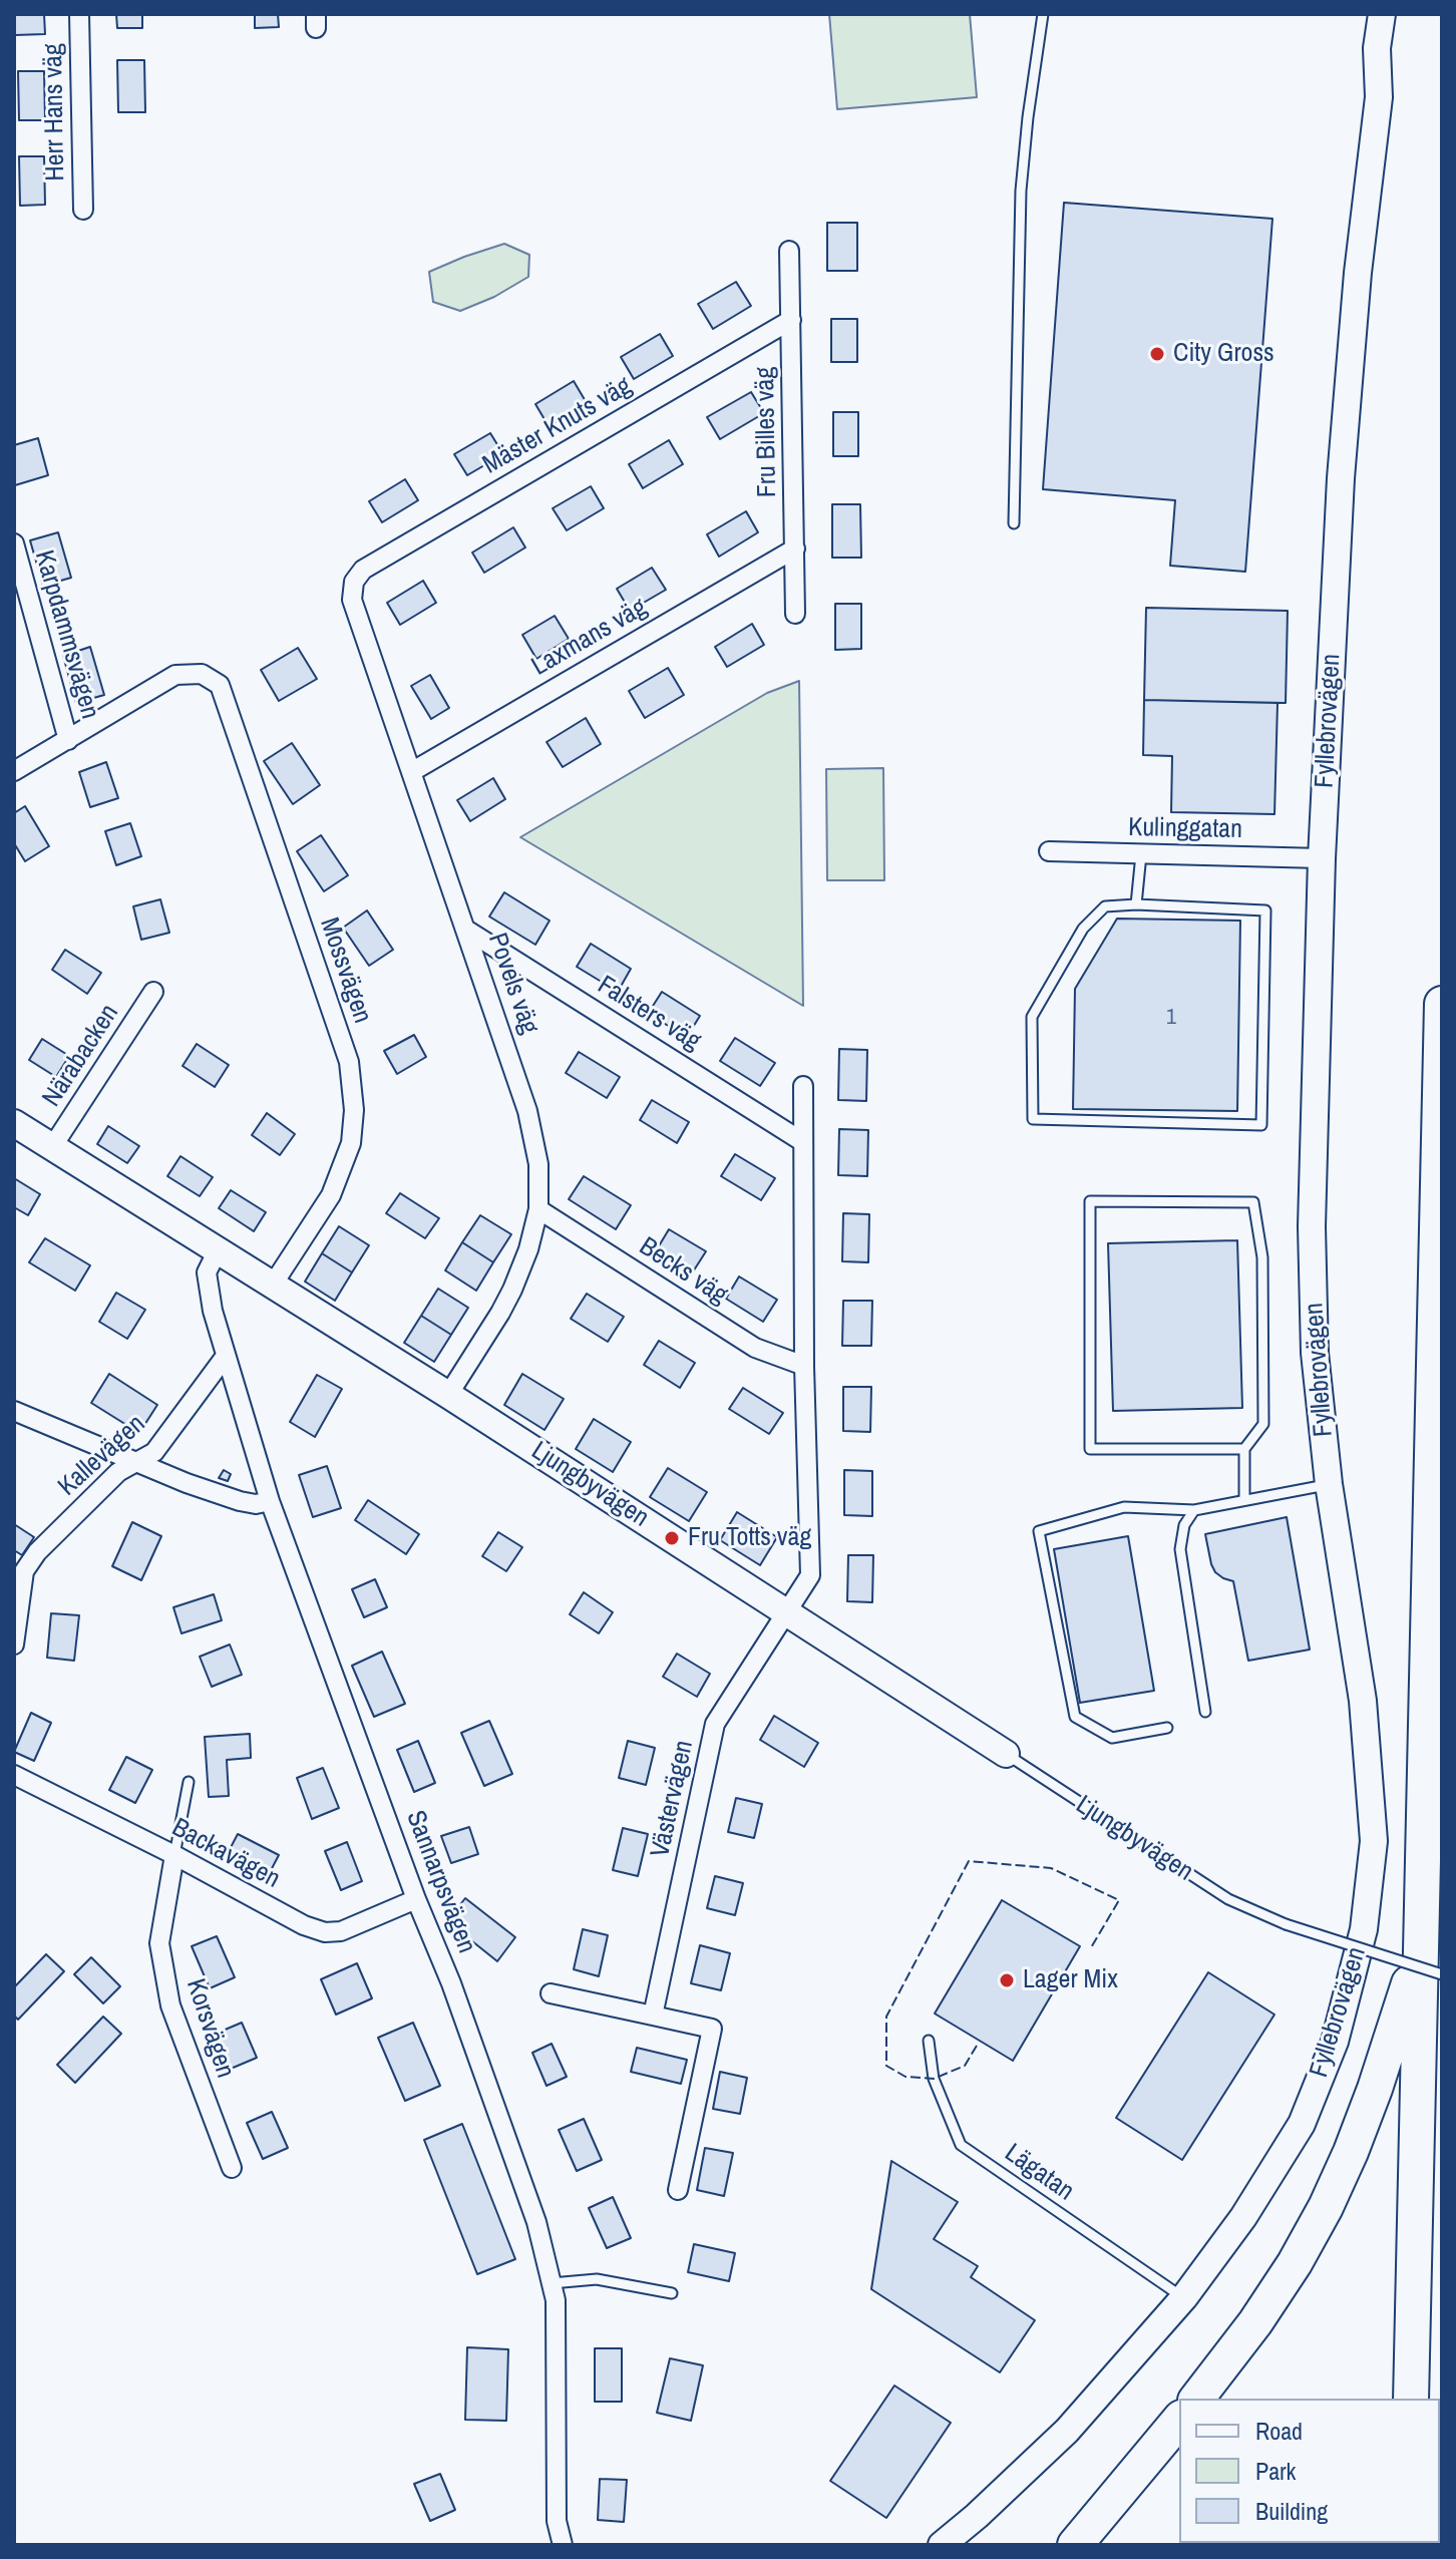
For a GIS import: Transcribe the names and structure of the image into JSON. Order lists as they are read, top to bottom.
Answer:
{
  "streets": {
    "street": [
      "Herr Hans väg",
      "Mäster Knuts väg",
      "Fru Billes väg",
      "Karpdammsvägen",
      "Laxmans väg",
      "Fyllebrovägen",
      "Kulinggatan",
      "Mossvägen",
      "Povels väg",
      "Falsters väg",
      "Närabacken",
      "Becks väg",
      "Kallevägen",
      "Ljungbyvägen",
      "Västervägen",
      "Backavägen",
      "Sannarpsvägen",
      "Korsvägen"
    ],
    "lane": ["Lägatan"]
  },
  "crossings": [
    ["Mäster Knuts väg", "Fru Billes väg"],
    ["Mäster Knuts väg", "Povels väg"],
    ["Fru Billes väg", "Laxmans väg"],
    ["Karpdammsvägen", "Mossvägen"],
    ["Laxmans väg", "Povels väg"],
    ["Fyllebrovägen", "Kulinggatan"],
    ["Fyllebrovägen", "Lägatan"],
    ["Mossvägen", "Ljungbyvägen"],
    ["Povels väg", "Falsters väg"],
    ["Povels väg", "Becks väg"],
    ["Povels väg", "Ljungbyvägen"],
    ["Närabacken", "Ljungbyvägen"],
    ["Kallevägen", "Sannarpsvägen"],
    ["Ljungbyvägen", "Västervägen"],
    ["Ljungbyvägen", "Sannarpsvägen"],
    ["Backavägen", "Sannarpsvägen"],
    ["Backavägen", "Korsvägen"]
  ],
  "places": ["City Gross", "Fru Totts väg", "Lager Mix"],
  "house_numbers": ["1"],
  "legend": ["Road", "Park", "Building"]
}
